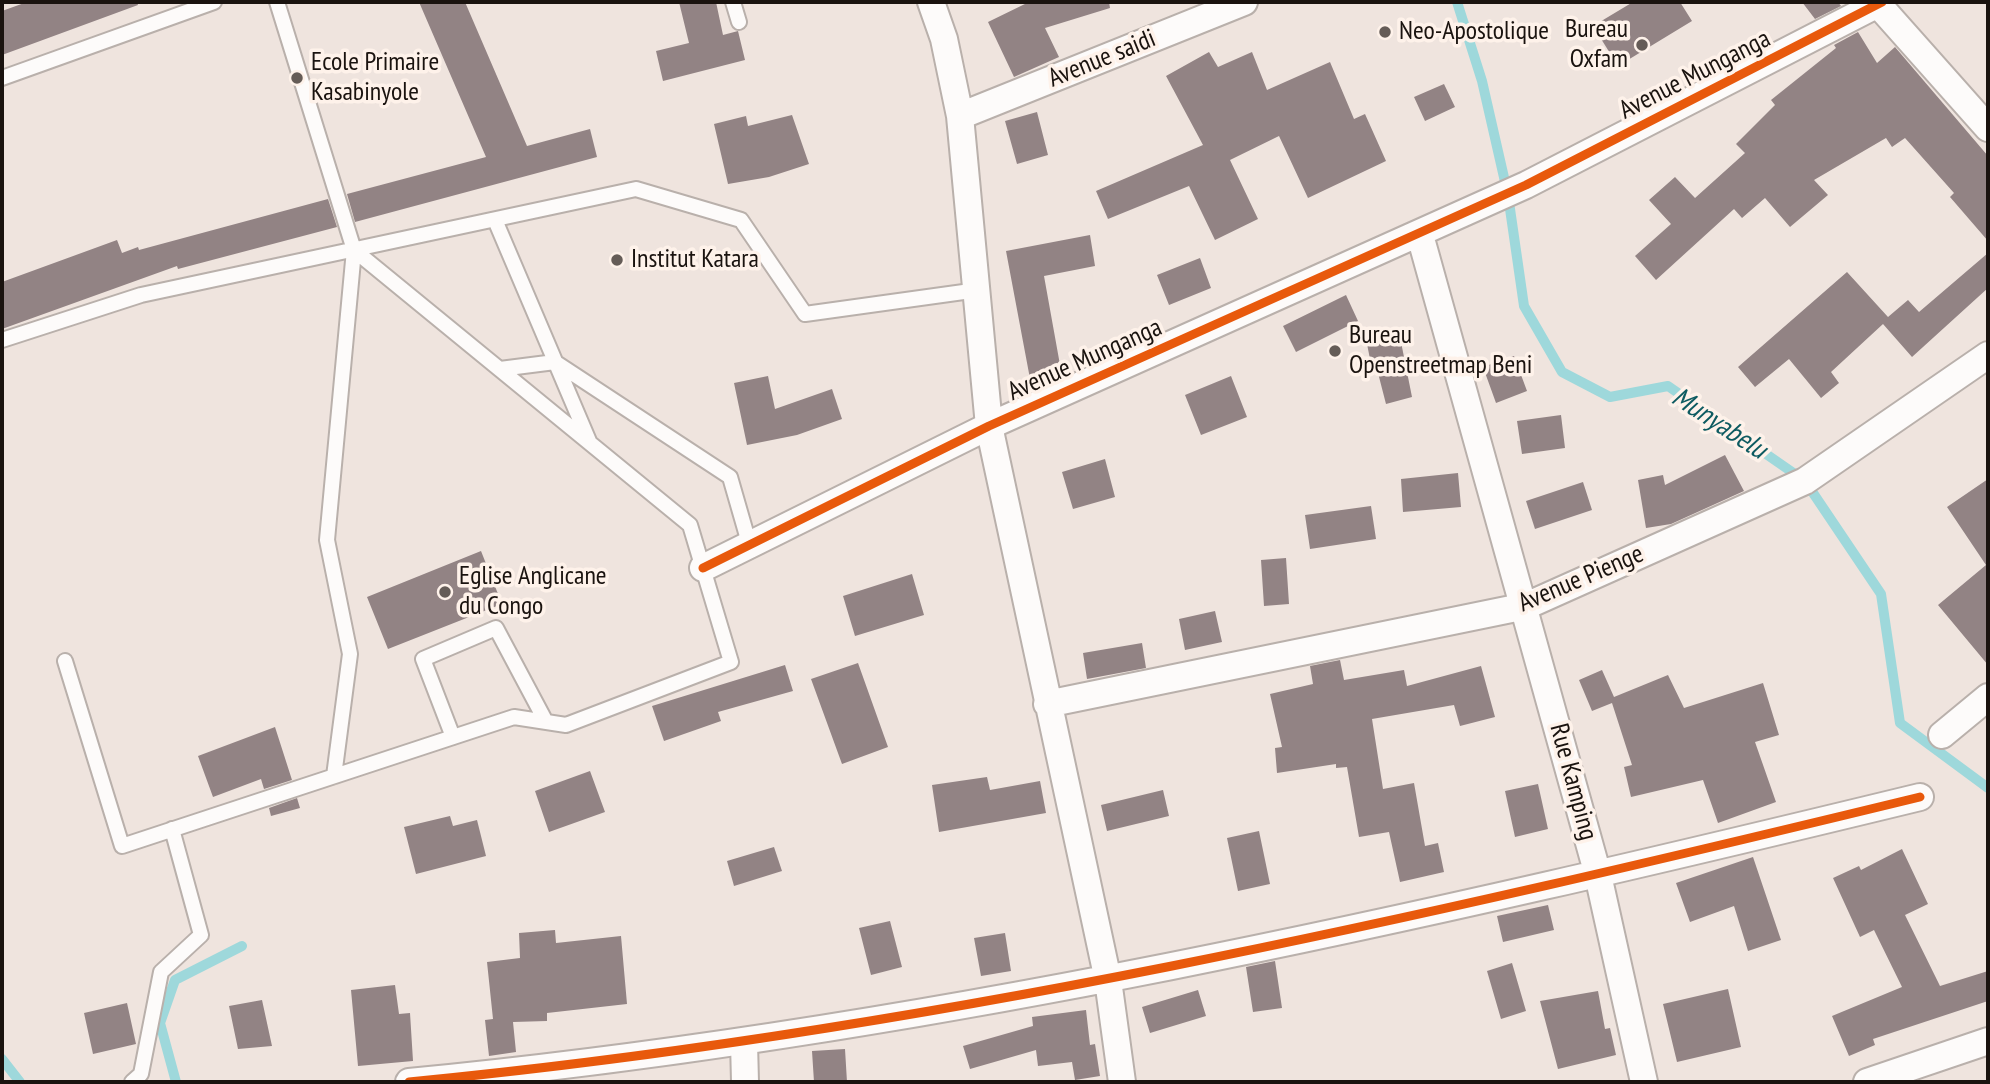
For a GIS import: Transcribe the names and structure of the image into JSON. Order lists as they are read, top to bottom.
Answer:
{
  "streets": {
    "street": [
      "Avenue saidi",
      "Avenue Munganga",
      "Avenue Pienge",
      "Rue Kamping"
    ]
  },
  "crossings": [
    ["Avenue Munganga", "Rue Kamping"],
    ["Avenue Pienge", "Rue Kamping"]
  ],
  "water": ["Munyabelu"],
  "places": [
    "Neo-Apostolique",
    "Bureau Oxfam",
    "Ecole Primaire Kasabinyole",
    "Institut Katara",
    "Bureau Openstreetmap Beni",
    "Eglise Anglicane du Congo"
  ]
}
